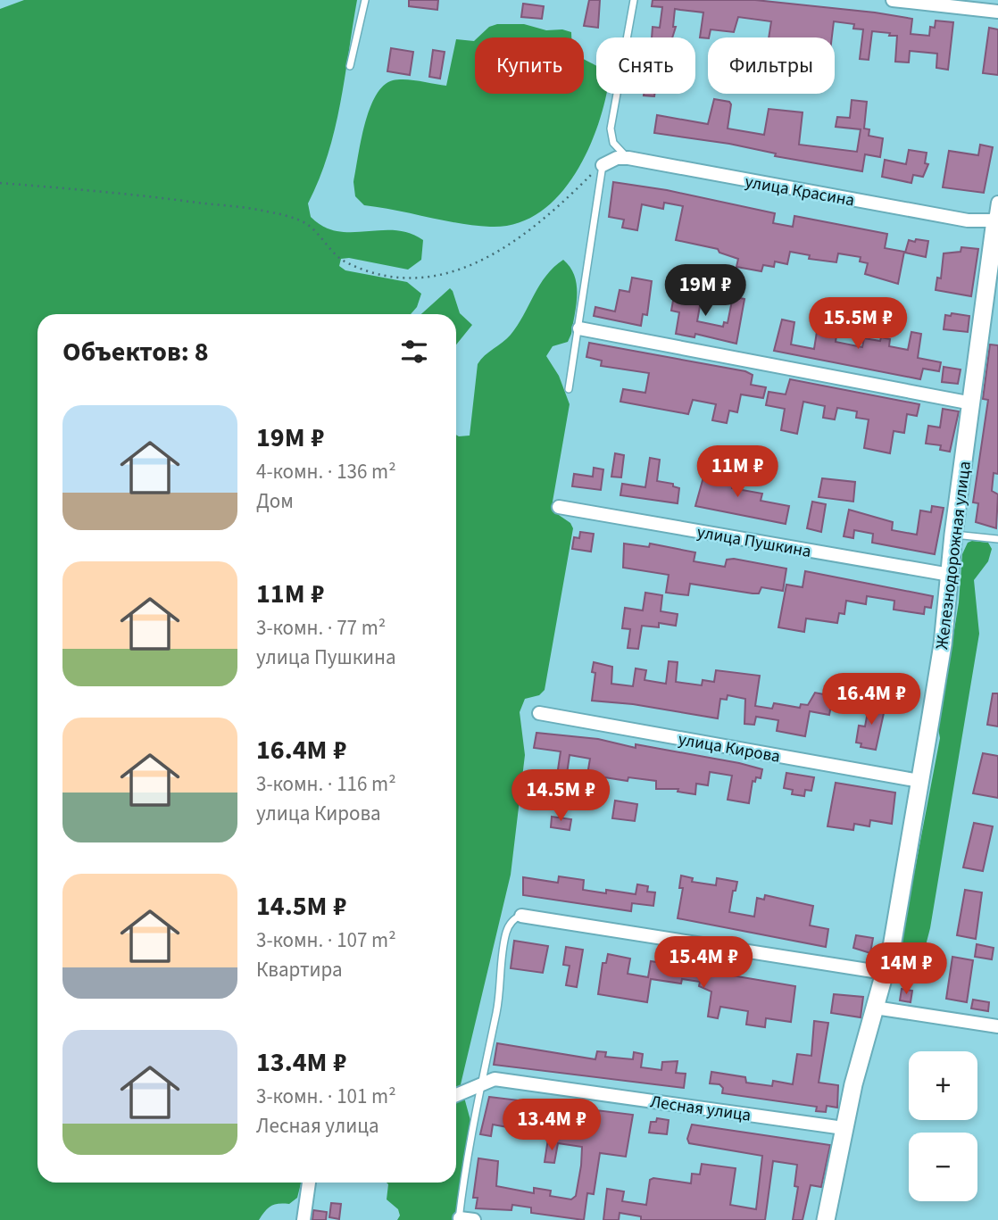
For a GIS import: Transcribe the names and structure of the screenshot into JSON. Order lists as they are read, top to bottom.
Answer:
{
  "streets": {
    "street": [
      "улица Красина",
      "улица Пушкина",
      "Железнодорожная улица",
      "улица Кирова",
      "Лесная улица"
    ]
  },
  "crossings": [
    ["улица Красина", "Железнодорожная улица"],
    ["улица Пушкина", "Железнодорожная улица"],
    ["Железнодорожная улица", "улица Кирова"],
    ["Железнодорожная улица", "Лесная улица"]
  ],
  "page": {
    "chip": ["Купить", "Снять", "Фильтры"],
    "price": [
      "19M ₽",
      "15.5M ₽",
      "11M ₽",
      "16.4M ₽",
      "14.5M ₽",
      "15.4M ₽",
      "14M ₽",
      "13.4M ₽"
    ],
    "heading": "Объектов: 8",
    "list": [
      {
        "name": "19M ₽",
        "note": "4-комн. · 136 m² · Дом"
      },
      {
        "name": "11M ₽",
        "note": "3-комн. · 77 m² · улица Пушкина"
      },
      {
        "name": "16.4M ₽",
        "note": "3-комн. · 116 m² · улица Кирова"
      },
      {
        "name": "14.5M ₽",
        "note": "3-комн. · 107 m² · Квартира"
      },
      {
        "name": "13.4M ₽",
        "note": "3-комн. · 101 m² · Лесная улица"
      }
    ],
    "map_buttons": ["+", "−"]
  }
}
